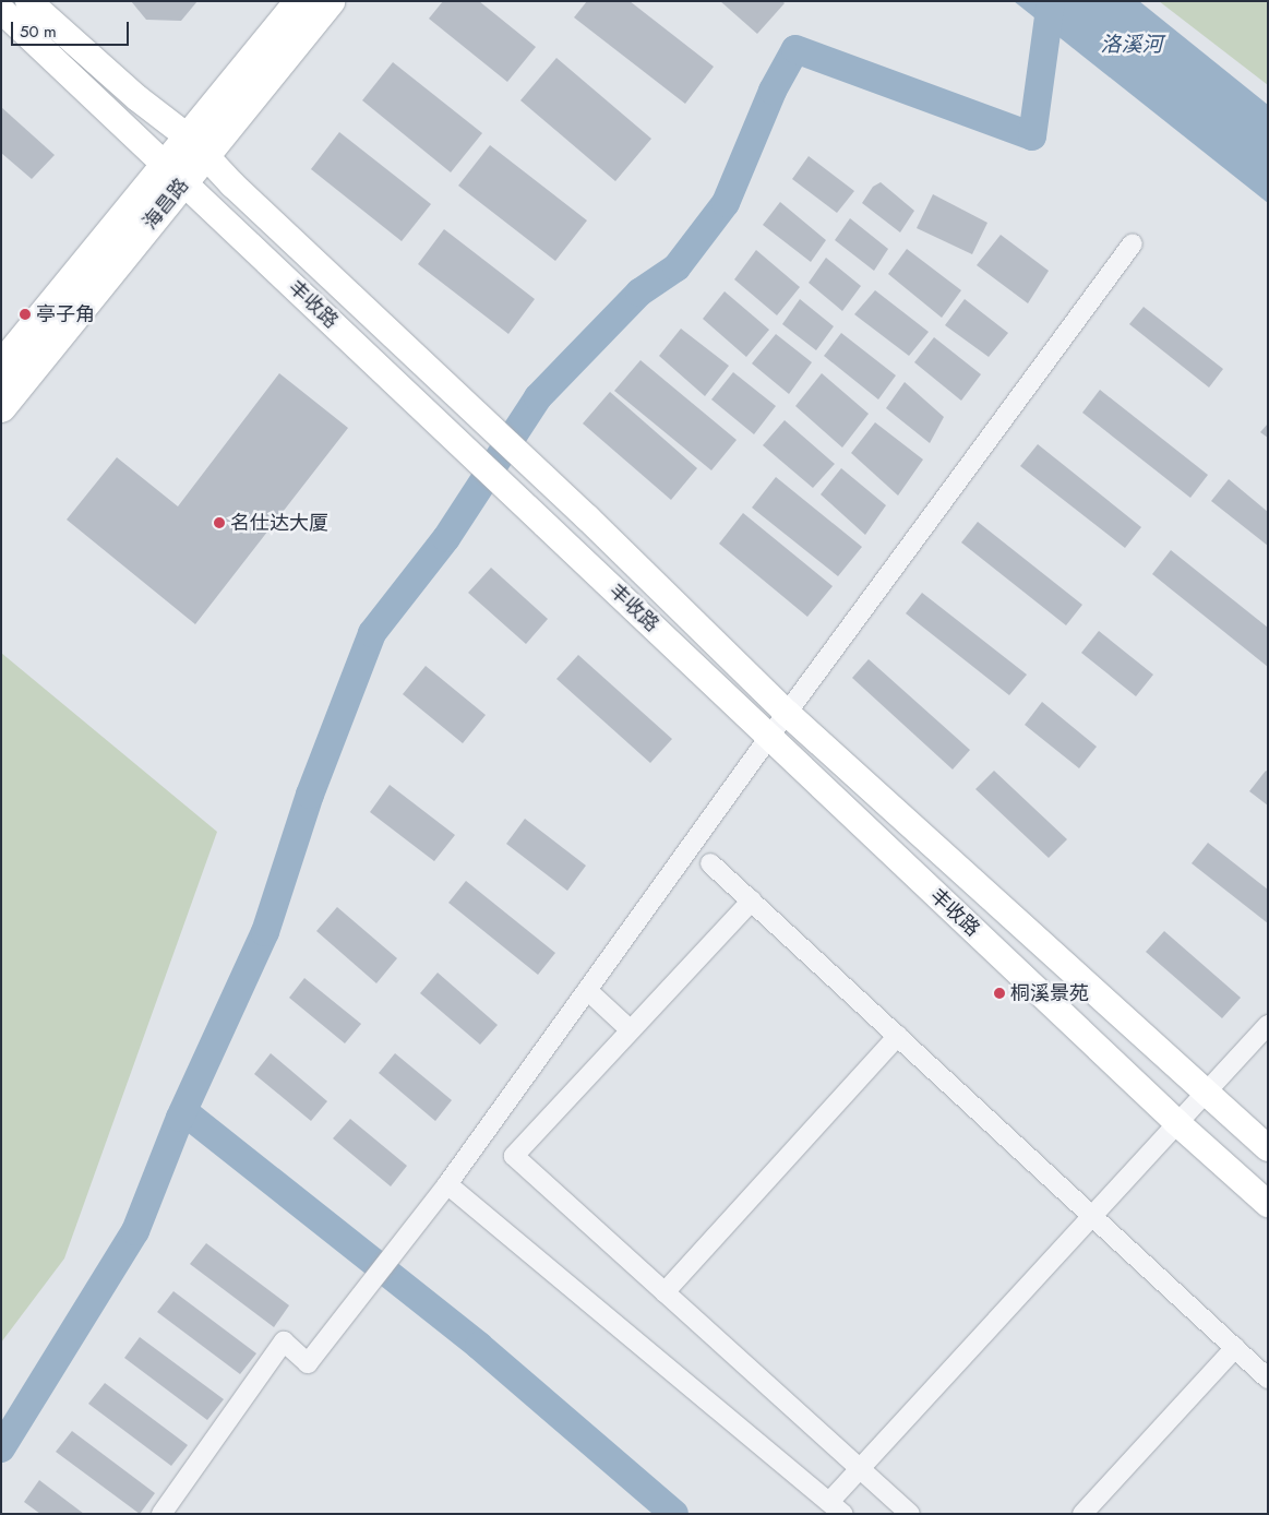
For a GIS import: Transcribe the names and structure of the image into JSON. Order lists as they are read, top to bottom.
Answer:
{
  "streets": {
    "main road": ["海昌路", "丰收路"]
  },
  "crossings": [
    ["海昌路", "丰收路"]
  ],
  "water": ["洛溪河"],
  "places": ["亭子角", "名仕达大厦", "桐溪景苑"],
  "scale_bar": "50 m"
}
